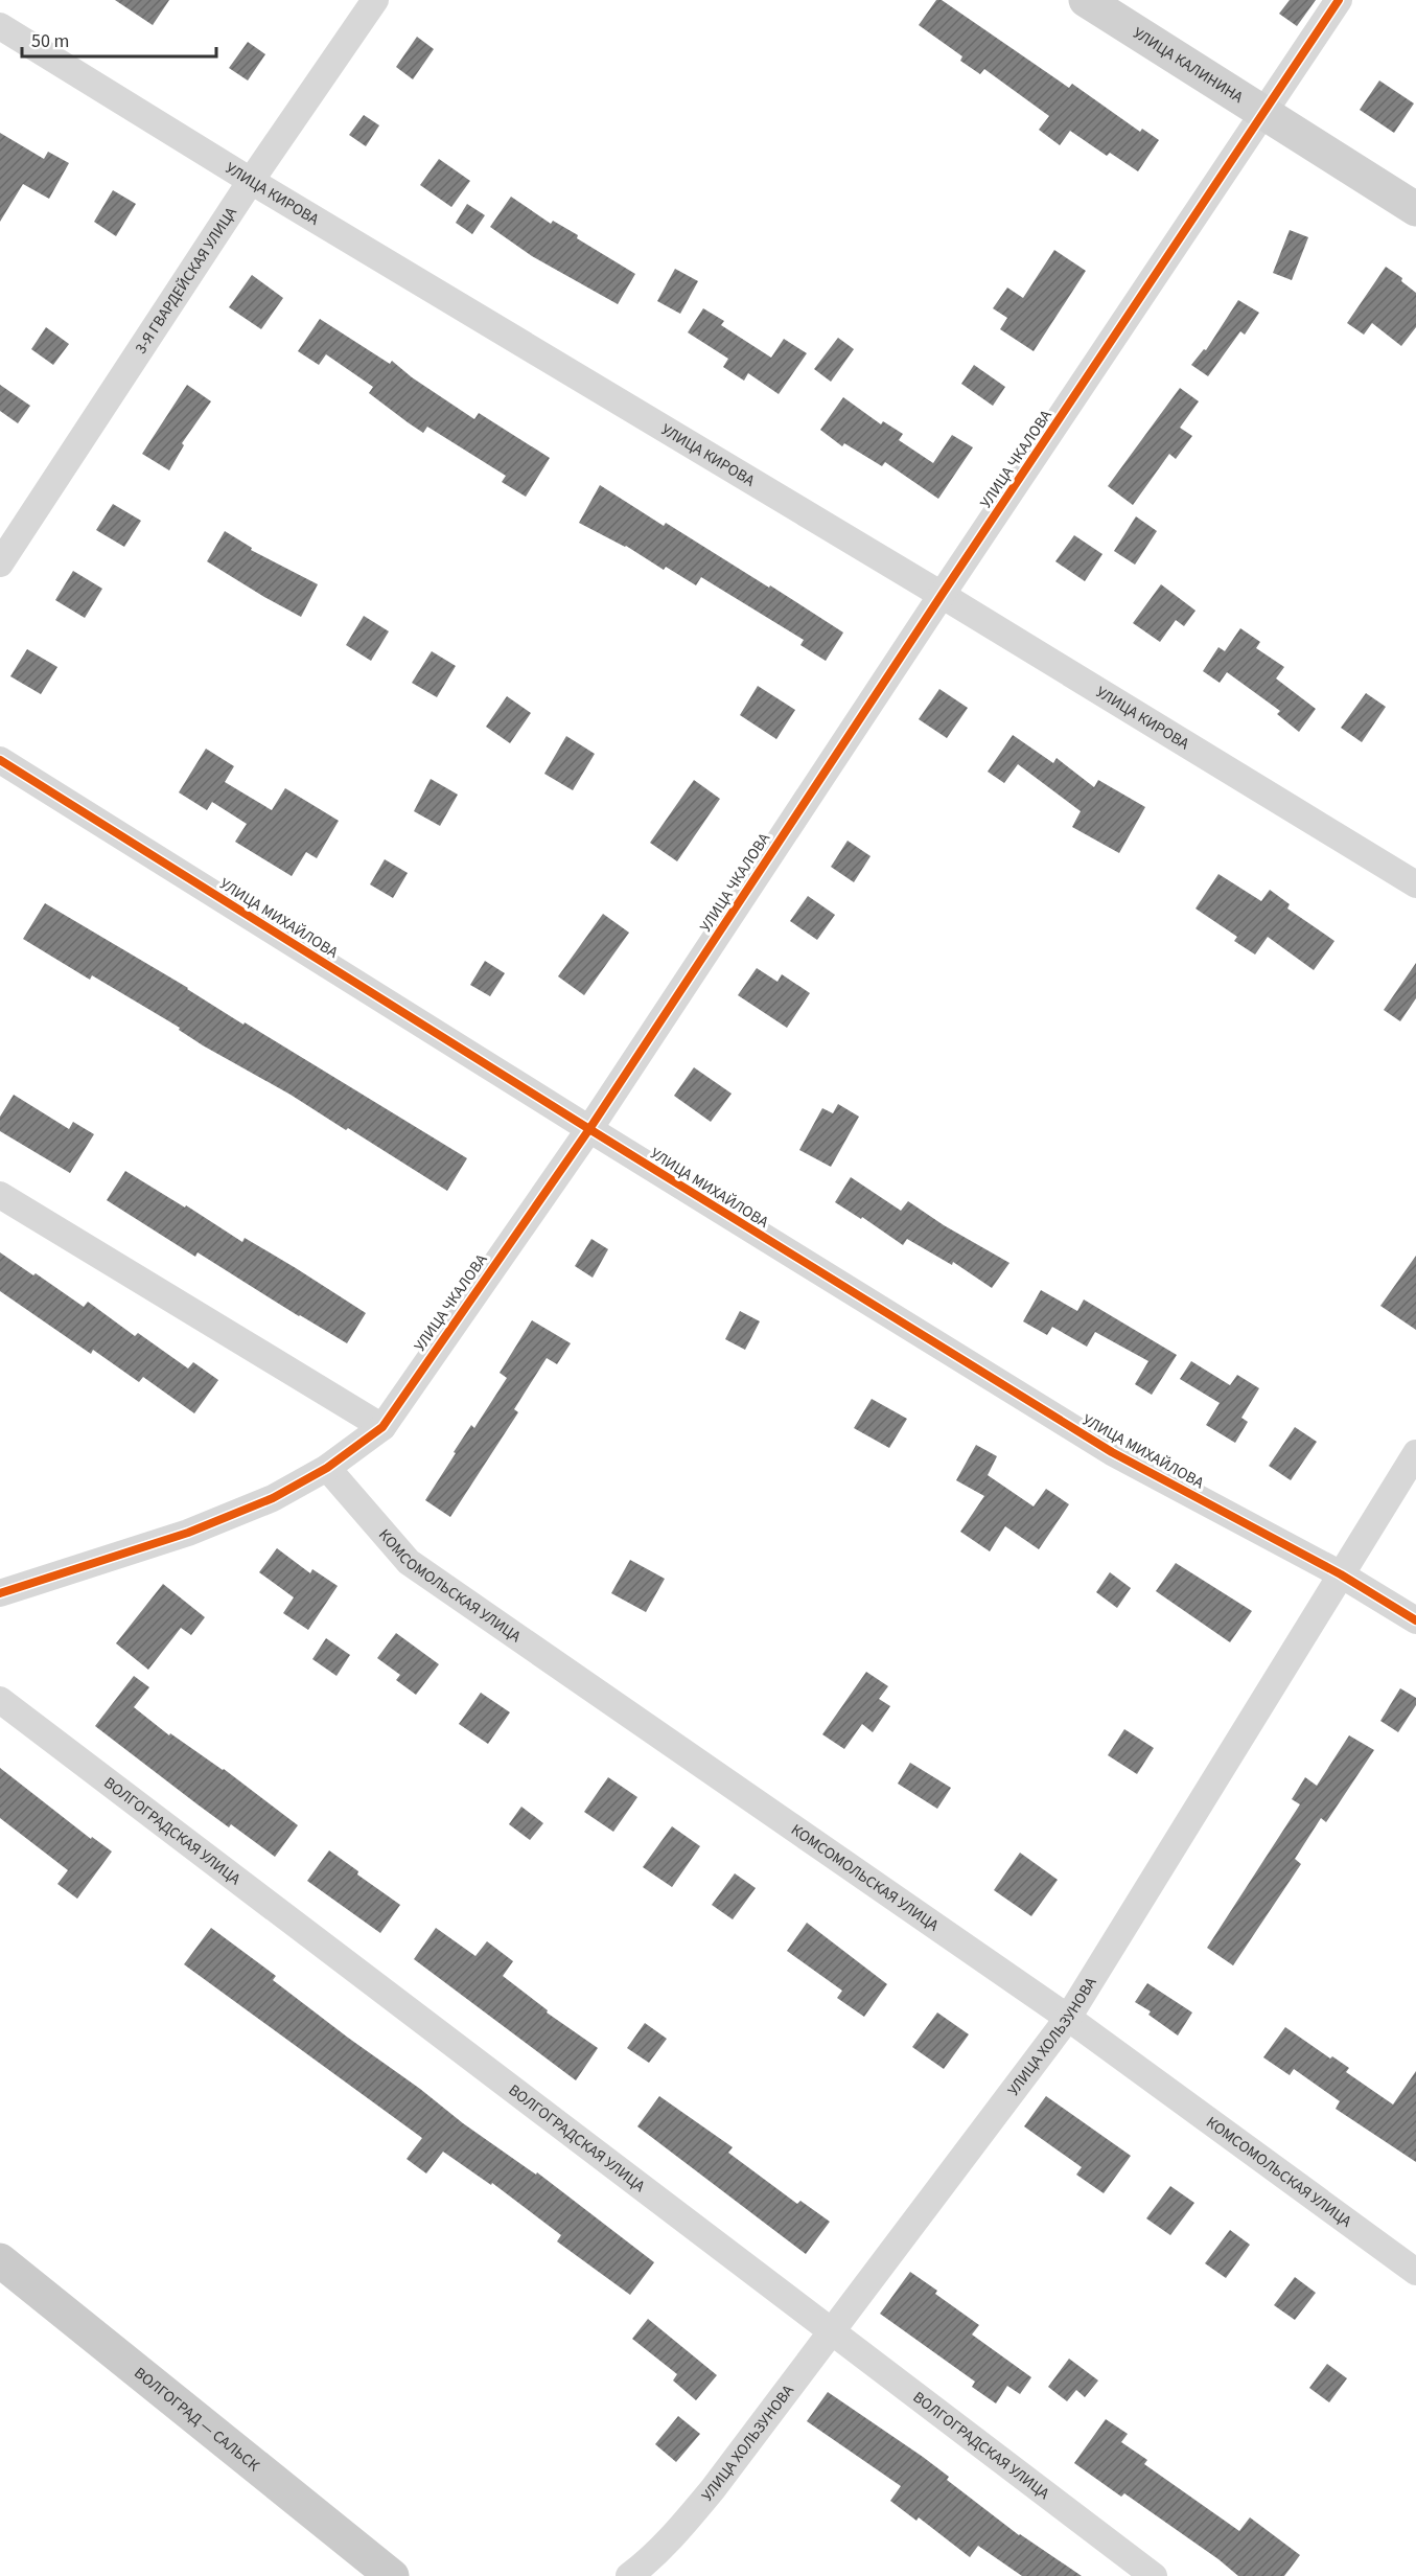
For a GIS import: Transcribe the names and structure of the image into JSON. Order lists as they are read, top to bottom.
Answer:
{
  "streets": {
    "main road": ["ВОЛГОГРАД — САЛЬСК"],
    "street": [
      "УЛИЦА КАЛИНИНА",
      "УЛИЦА КИРОВА",
      "3-Я ГВАРДЕЙСКАЯ УЛИЦА",
      "УЛИЦА ЧКАЛОВА",
      "УЛИЦА МИХАЙЛОВА",
      "КОМСОМОЛЬСКАЯ УЛИЦА",
      "ВОЛГОГРАДСКАЯ УЛИЦА",
      "УЛИЦА ХОЛЬЗУНОВА"
    ]
  },
  "crossings": [
    ["УЛИЦА КАЛИНИНА", "УЛИЦА ЧКАЛОВА"],
    ["УЛИЦА КИРОВА", "3-Я ГВАРДЕЙСКАЯ УЛИЦА"],
    ["УЛИЦА КИРОВА", "УЛИЦА ЧКАЛОВА"],
    ["УЛИЦА ЧКАЛОВА", "УЛИЦА МИХАЙЛОВА"],
    ["УЛИЦА ЧКАЛОВА", "КОМСОМОЛЬСКАЯ УЛИЦА"],
    ["УЛИЦА МИХАЙЛОВА", "УЛИЦА ХОЛЬЗУНОВА"],
    ["КОМСОМОЛЬСКАЯ УЛИЦА", "УЛИЦА ХОЛЬЗУНОВА"],
    ["ВОЛГОГРАДСКАЯ УЛИЦА", "УЛИЦА ХОЛЬЗУНОВА"]
  ],
  "scale_bar": "50 m"
}
